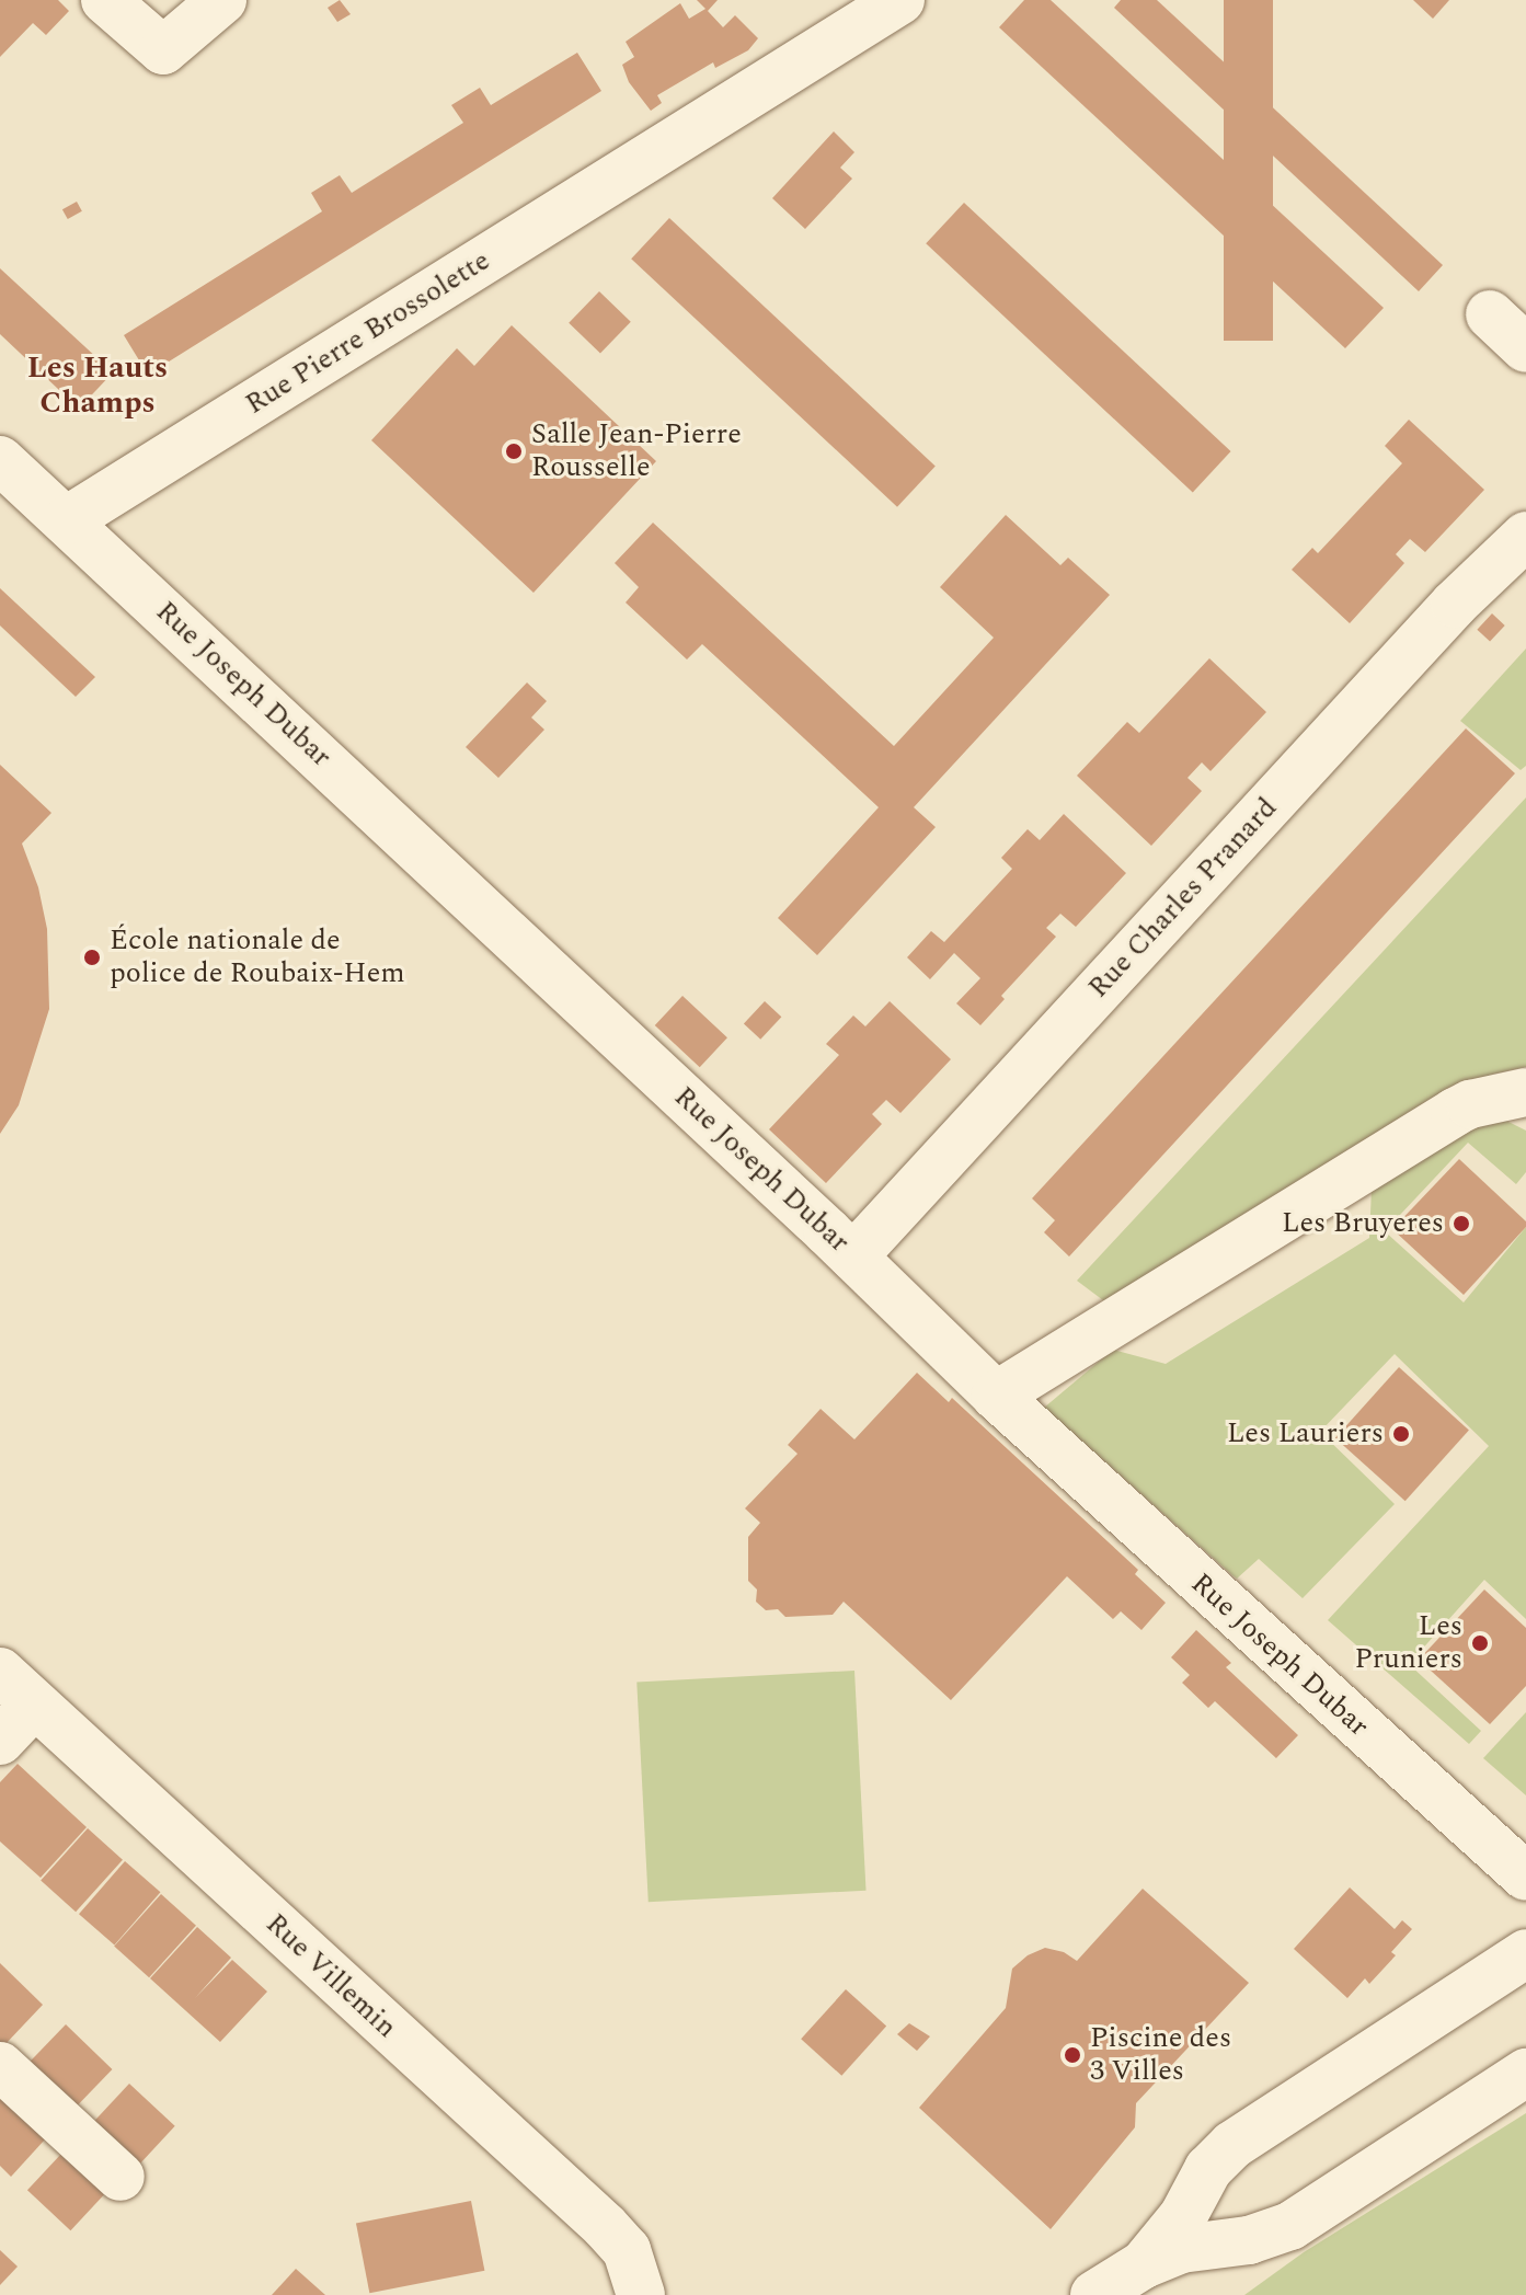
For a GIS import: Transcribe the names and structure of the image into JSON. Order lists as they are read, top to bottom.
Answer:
{
  "streets": {
    "street": [
      "Rue Pierre Brossolette",
      "Rue Joseph Dubar",
      "Rue Charles Pranard",
      "Rue Villemin"
    ]
  },
  "crossings": [
    ["Rue Pierre Brossolette", "Rue Joseph Dubar"],
    ["Rue Joseph Dubar", "Rue Charles Pranard"]
  ],
  "districts": ["Les Hauts Champs"],
  "places": [
    "Salle Jean-Pierre Rousselle",
    "École nationale de police de Roubaix-Hem",
    "Les Bruyeres",
    "Les Lauriers",
    "Les Pruniers",
    "Piscine des 3 Villes"
  ]
}
